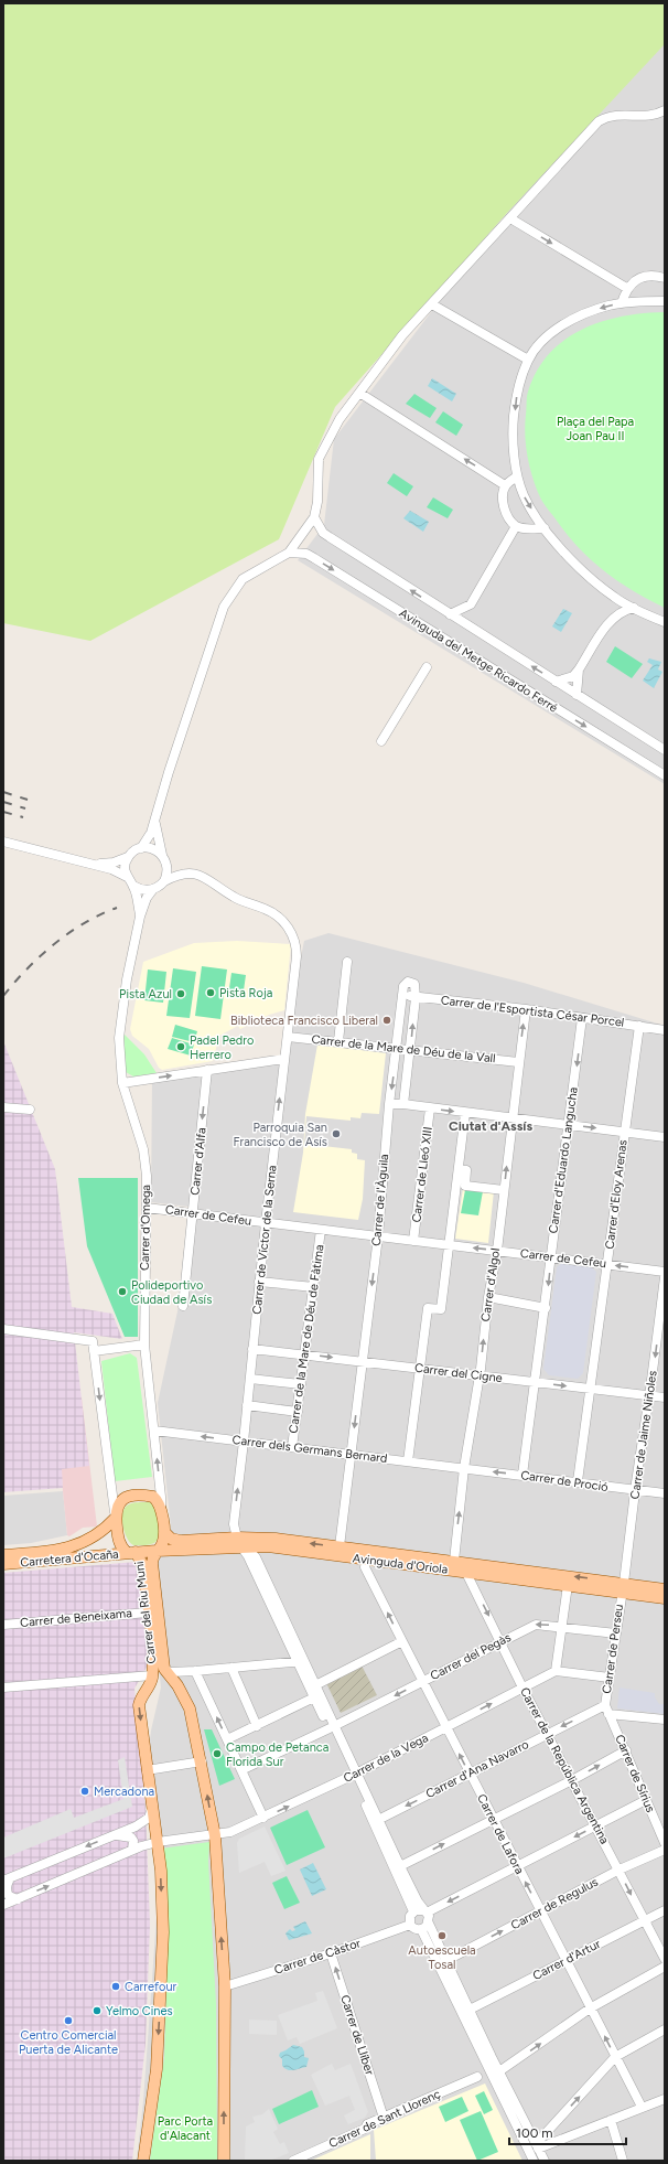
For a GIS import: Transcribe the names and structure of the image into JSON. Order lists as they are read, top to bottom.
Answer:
{
  "streets": {
    "main road": [
      "Carrer d'Omega",
      "Carretera d'Ocaña",
      "Avinguda d'Oriola",
      "Carrer del Riu Muni"
    ],
    "street": [
      "Avinguda del Metge Ricardo Ferré",
      "Carrer de l'Esportista César Porcel",
      "Carrer de la Mare de Déu de la Vall",
      "Carrer d'Eduardo Langucha",
      "Carrer d'Alfa",
      "Carrer de Lleó XIII",
      "Carrer d'Eloy Arenas",
      "Carrer de l'Àguila",
      "Carrer de Cefeu",
      "Carrer de Víctor de la Serna",
      "Carrer d'Algol",
      "Carrer de la Mare de Déu de Fàtima",
      "Carrer del Cigne",
      "Carrer de Jaime Niñoles",
      "Carrer dels Germans Bernard",
      "Carrer de Proció",
      "Carrer de Beneixama",
      "Carrer de Perseu",
      "Carrer del Pegàs",
      "Carrer de la Vega",
      "Carrer de la República Argentina",
      "Carrer d'Ana Navarro",
      "Carrer de Sírius",
      "Carrer de Lafora",
      "Carrer de Regulus",
      "Carrer de Càstor",
      "Carrer d'Artur",
      "Carrer de Llíber",
      "Carrer de Sant Llorenç"
    ]
  },
  "crossings": [
    ["Carrer de l'Esportista César Porcel", "Carrer d'Eduardo Langucha"],
    ["Carrer de l'Esportista César Porcel", "Carrer d'Eloy Arenas"],
    ["Carrer de l'Esportista César Porcel", "Carrer de l'Àguila"],
    ["Carrer de l'Esportista César Porcel", "Carrer d'Algol"],
    ["Carrer de la Mare de Déu de la Vall", "Carrer de l'Àguila"],
    ["Carrer de la Mare de Déu de la Vall", "Carrer de Víctor de la Serna"],
    ["Carrer de la Mare de Déu de la Vall", "Carrer d'Algol"],
    ["Carrer d'Eduardo Langucha", "Carrer de Cefeu"],
    ["Carrer d'Eduardo Langucha", "Carrer del Cigne"],
    ["Carrer d'Eduardo Langucha", "Carrer de Proció"],
    ["Carrer d'Alfa", "Carrer de Cefeu"],
    ["Carrer de Lleó XIII", "Carrer de Cefeu"],
    ["Carrer d'Eloy Arenas", "Carrer de Cefeu"],
    ["Carrer d'Eloy Arenas", "Carrer del Cigne"],
    ["Carrer d'Eloy Arenas", "Carrer de Proció"],
    ["Carrer de l'Àguila", "Carrer de Cefeu"],
    ["Carrer de l'Àguila", "Carrer del Cigne"],
    ["Carrer de l'Àguila", "Carrer dels Germans Bernard"],
    ["Carrer de l'Àguila", "Avinguda d'Oriola"],
    ["Carrer de Cefeu", "Carrer d'Omega"],
    ["Carrer de Cefeu", "Carrer de Víctor de la Serna"],
    ["Carrer de Cefeu", "Carrer d'Algol"],
    ["Carrer de Cefeu", "Carrer de la Mare de Déu de Fàtima"],
    ["Carrer d'Omega", "Carrer dels Germans Bernard"],
    ["Carrer d'Omega", "Carretera d'Ocaña"],
    ["Carrer d'Omega", "Avinguda d'Oriola"],
    ["Carrer d'Omega", "Carrer del Riu Muni"],
    ["Carrer de Víctor de la Serna", "Carrer del Cigne"],
    ["Carrer de Víctor de la Serna", "Carrer dels Germans Bernard"],
    ["Carrer de Víctor de la Serna", "Avinguda d'Oriola"],
    ["Carrer d'Algol", "Carrer del Cigne"],
    ["Carrer d'Algol", "Carrer dels Germans Bernard"],
    ["Carrer d'Algol", "Carrer de Proció"],
    ["Carrer d'Algol", "Avinguda d'Oriola"],
    ["Carrer de la Mare de Déu de Fàtima", "Carrer del Cigne"],
    ["Carrer de la Mare de Déu de Fàtima", "Carrer dels Germans Bernard"],
    ["Carrer del Cigne", "Carrer de Jaime Niñoles"],
    ["Carrer de Jaime Niñoles", "Carrer de Proció"],
    ["Carrer de Jaime Niñoles", "Avinguda d'Oriola"],
    ["Carrer de Jaime Niñoles", "Carrer de Perseu"],
    ["Carrer dels Germans Bernard", "Carrer de Proció"],
    ["Carretera d'Ocaña", "Avinguda d'Oriola"],
    ["Carretera d'Ocaña", "Carrer del Riu Muni"],
    ["Avinguda d'Oriola", "Carrer del Riu Muni"],
    ["Avinguda d'Oriola", "Carrer de Perseu"],
    ["Avinguda d'Oriola", "Carrer de la República Argentina"],
    ["Avinguda d'Oriola", "Carrer de Lafora"],
    ["Carrer del Riu Muni", "Carrer de Beneixama"],
    ["Carrer de Perseu", "Carrer del Pegàs"],
    ["Carrer de Perseu", "Carrer d'Ana Navarro"],
    ["Carrer de Perseu", "Carrer de Sírius"],
    ["Carrer del Pegàs", "Carrer de la República Argentina"],
    ["Carrer del Pegàs", "Carrer de Lafora"],
    ["Carrer de la Vega", "Carrer de la República Argentina"],
    ["Carrer de la Vega", "Carrer de Lafora"],
    ["Carrer de la República Argentina", "Carrer d'Ana Navarro"],
    ["Carrer de la República Argentina", "Carrer de Regulus"],
    ["Carrer de la República Argentina", "Carrer d'Artur"],
    ["Carrer d'Ana Navarro", "Carrer de Sírius"],
    ["Carrer d'Ana Navarro", "Carrer de Lafora"],
    ["Carrer de Lafora", "Carrer de Regulus"],
    ["Carrer de Lafora", "Carrer d'Artur"],
    ["Carrer de Càstor", "Carrer de Llíber"],
    ["Carrer de Llíber", "Carrer de Sant Llorenç"]
  ],
  "one_way": [
    "Carrer d'Alfa",
    "Carrer de Víctor de la Serna",
    "Carrer de Jaime Niñoles",
    "Carrer de Lafora",
    "Carrer de Llíber"
  ],
  "districts": ["Ciutat d'Assís"],
  "parks": ["Plaça del Papa Joan Pau II", "Parc Porta d'Alacant"],
  "places": [
    "Pista Roja",
    "Pista Azul",
    "Biblioteca Francisco Liberal",
    "Padel Pedro Herrero",
    "Parroquia San Francisco de Asís",
    "Polideportivo Ciudad de Asís",
    "Campo de Petanca Florida Sur",
    "Mercadona",
    "Autoescuela Tosal",
    "Carrefour",
    "Yelmo Cines",
    "Centro Comercial Puerta de Alicante"
  ],
  "scale_bar": "100 m"
}
